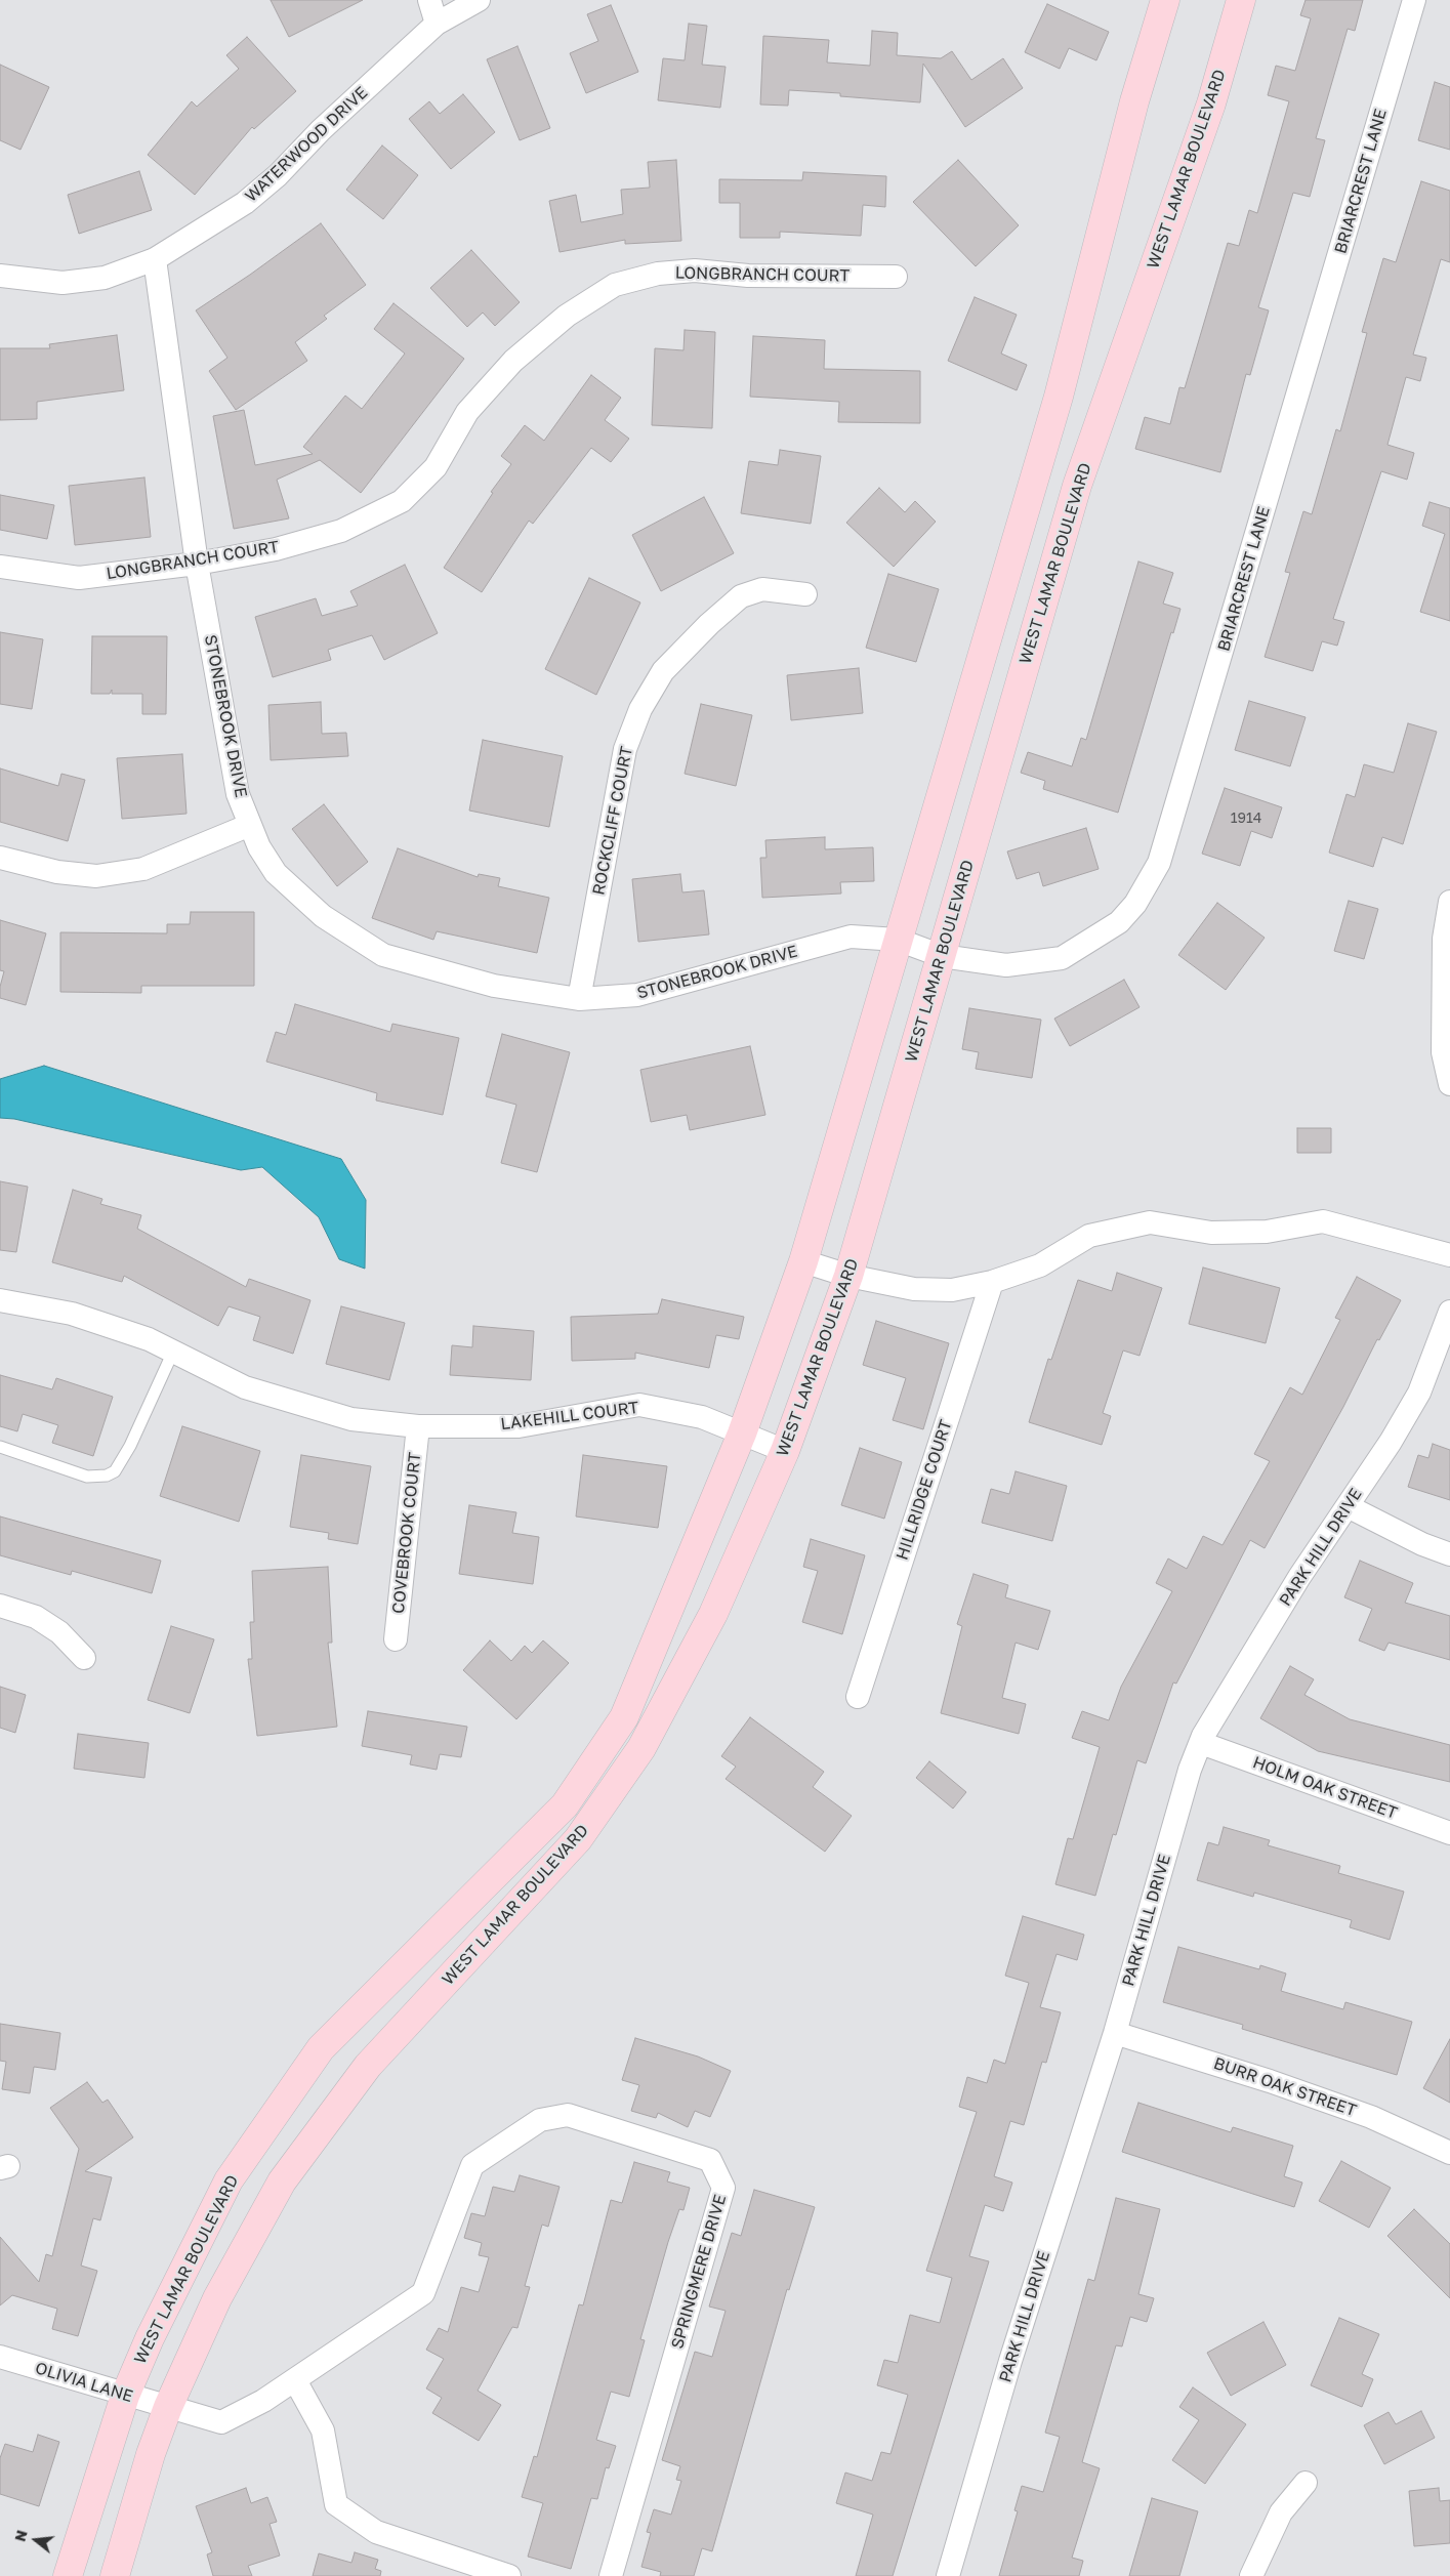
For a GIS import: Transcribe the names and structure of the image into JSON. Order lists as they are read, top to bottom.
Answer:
{
  "streets": {
    "main road": ["WEST LAMAR BOULEVARD"],
    "street": [
      "WATERWOOD DRIVE",
      "BRIARCREST LANE",
      "LONGBRANCH COURT",
      "STONEBROOK DRIVE",
      "ROCKCLIFF COURT",
      "LAKEHILL COURT",
      "HILLRIDGE COURT",
      "COVEBROOK COURT",
      "PARK HILL DRIVE",
      "HOLM OAK STREET",
      "BURR OAK STREET",
      "SPRINGMERE DRIVE",
      "OLIVIA LANE"
    ]
  },
  "crossings": [
    ["WATERWOOD DRIVE", "STONEBROOK DRIVE"],
    ["WEST LAMAR BOULEVARD", "BRIARCREST LANE"],
    ["WEST LAMAR BOULEVARD", "STONEBROOK DRIVE"],
    ["WEST LAMAR BOULEVARD", "LAKEHILL COURT"],
    ["WEST LAMAR BOULEVARD", "SPRINGMERE DRIVE"],
    ["WEST LAMAR BOULEVARD", "OLIVIA LANE"],
    ["BRIARCREST LANE", "STONEBROOK DRIVE"],
    ["LONGBRANCH COURT", "STONEBROOK DRIVE"],
    ["STONEBROOK DRIVE", "ROCKCLIFF COURT"],
    ["LAKEHILL COURT", "COVEBROOK COURT"],
    ["PARK HILL DRIVE", "HOLM OAK STREET"],
    ["PARK HILL DRIVE", "BURR OAK STREET"],
    ["SPRINGMERE DRIVE", "OLIVIA LANE"]
  ],
  "house_numbers": ["1914"],
  "north": "left"
}
